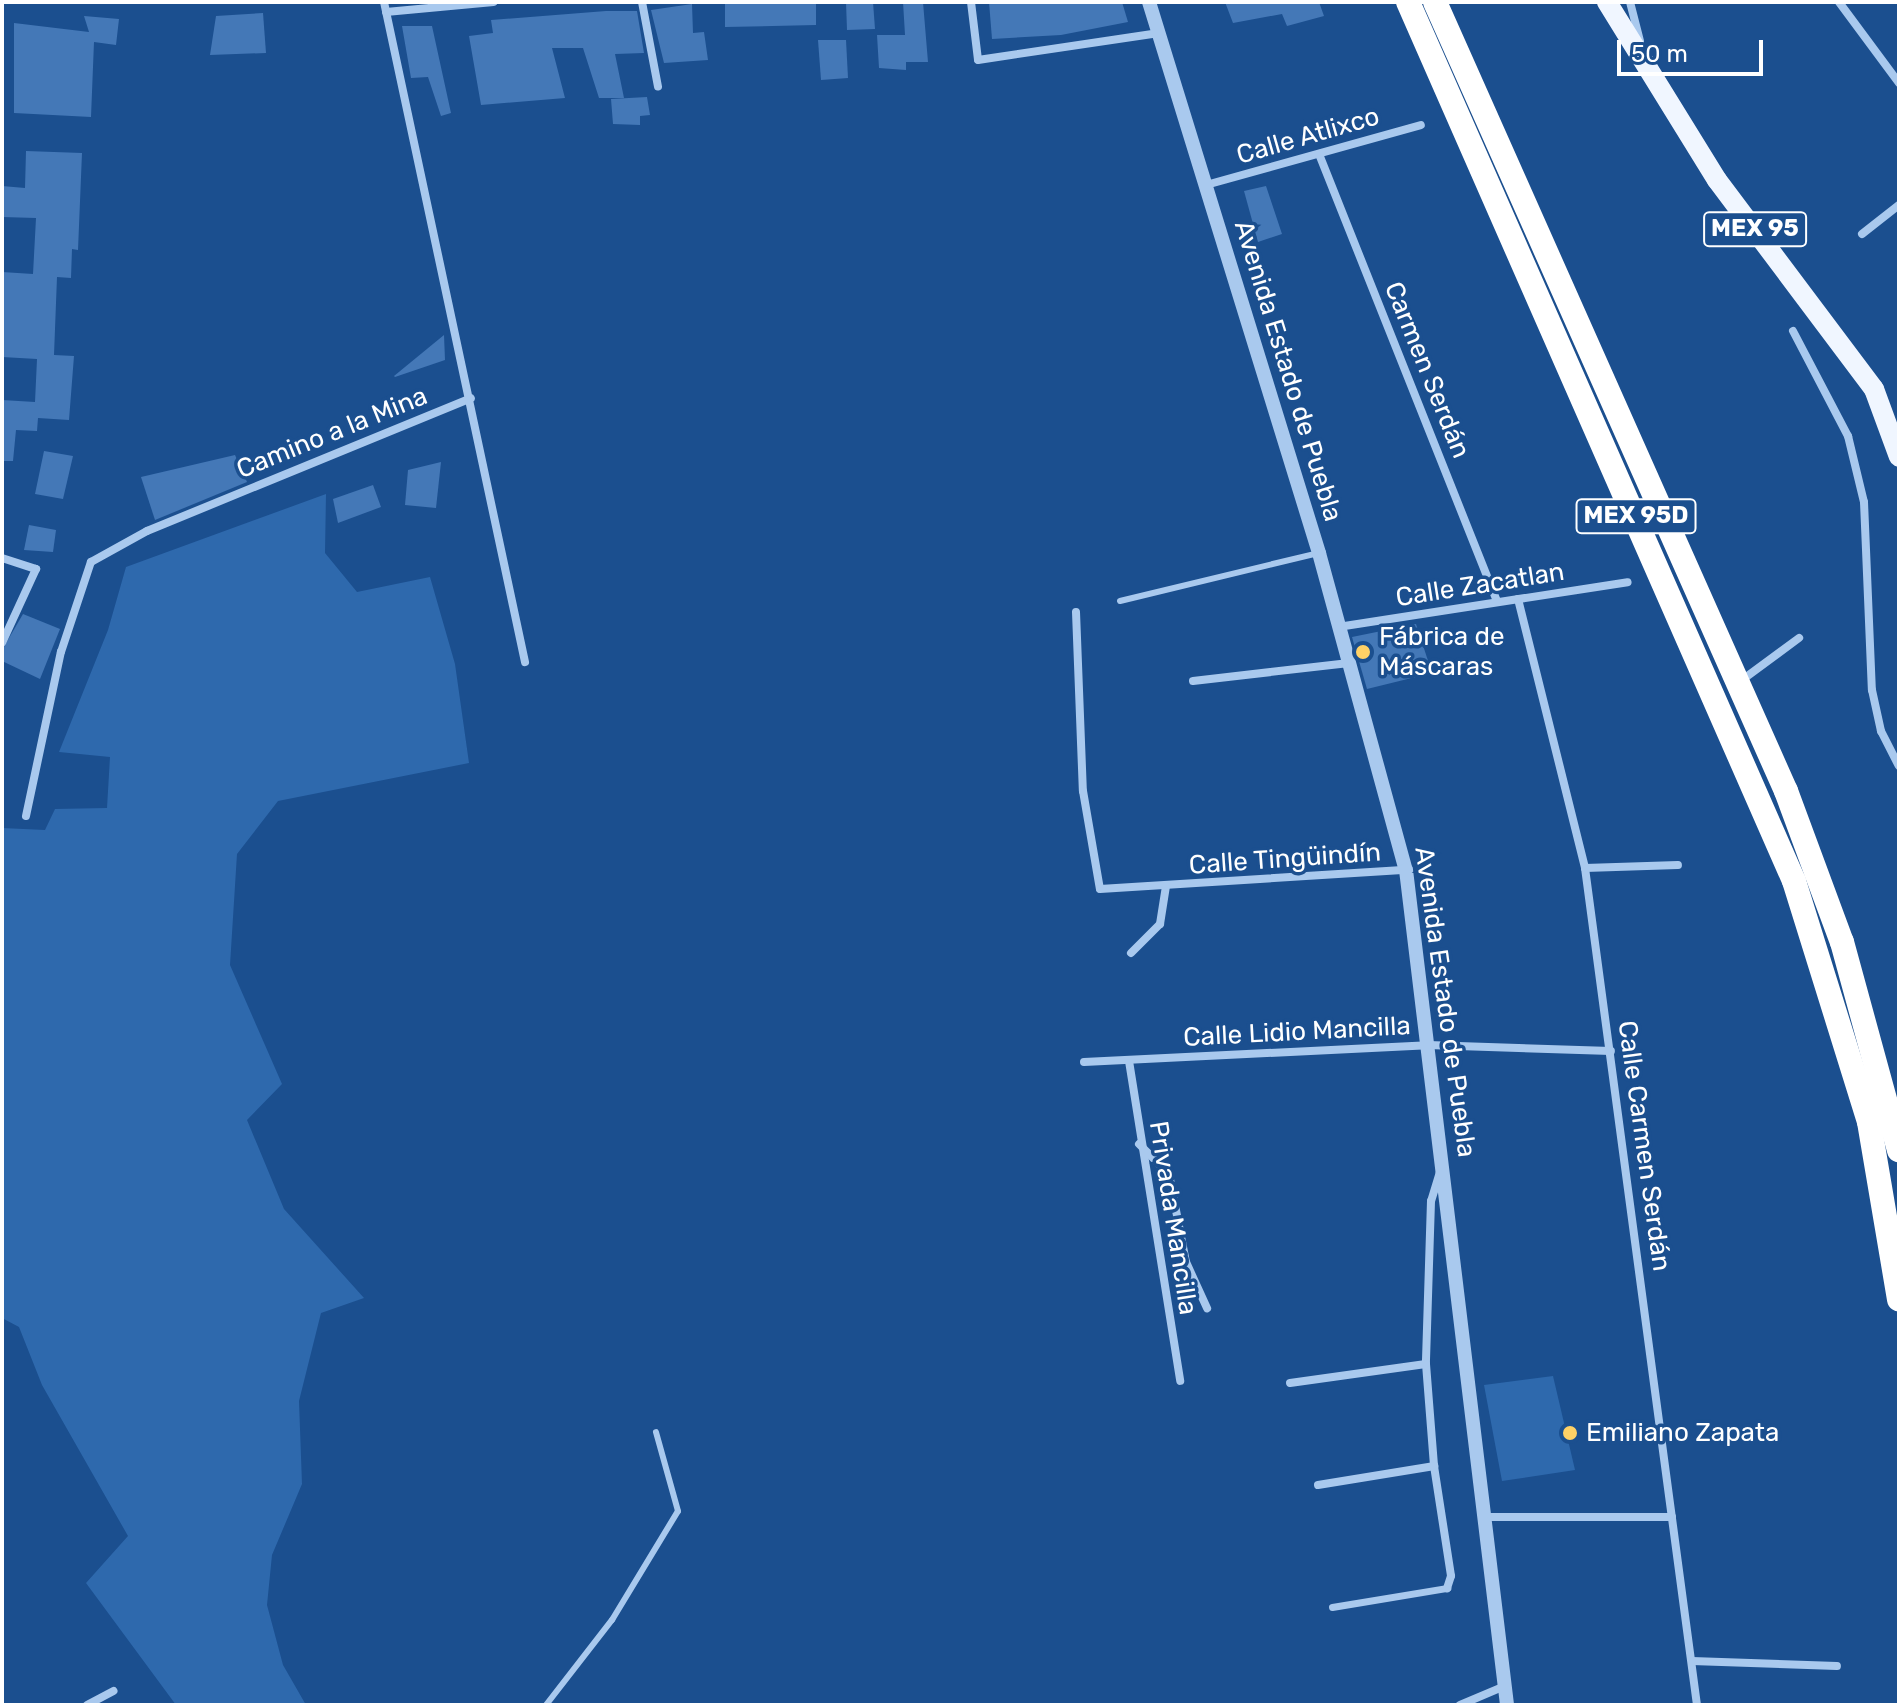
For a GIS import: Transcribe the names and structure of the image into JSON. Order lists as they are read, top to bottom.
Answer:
{
  "streets": {
    "highway": ["MEX 95D"],
    "main road": ["MEX 95"],
    "street": [
      "Calle Atlixco",
      "Carmen Serdán",
      "Avenida Estado de Puebla",
      "Camino a la Mina",
      "Calle Zacatlan",
      "Calle Tingüindín",
      "Calle Lidio Mancilla",
      "Calle Carmen Serdán",
      "Privada Mancilla"
    ]
  },
  "crossings": [
    ["Calle Atlixco", "Carmen Serdán"],
    ["Calle Atlixco", "Avenida Estado de Puebla"],
    ["Carmen Serdán", "Calle Zacatlan"],
    ["Avenida Estado de Puebla", "Calle Zacatlan"],
    ["Avenida Estado de Puebla", "Calle Tingüindín"],
    ["Avenida Estado de Puebla", "Calle Lidio Mancilla"],
    ["Calle Zacatlan", "Calle Carmen Serdán"],
    ["Calle Lidio Mancilla", "Calle Carmen Serdán"],
    ["Calle Lidio Mancilla", "Privada Mancilla"]
  ],
  "places": ["Fábrica de Máscaras", "Emiliano Zapata"],
  "scale_bar": "50 m"
}
